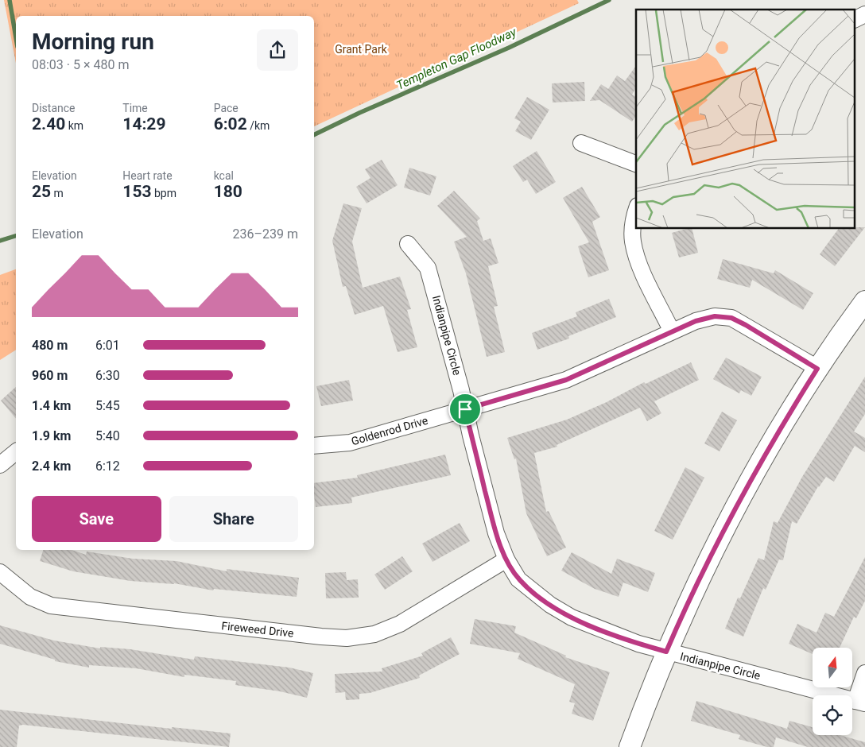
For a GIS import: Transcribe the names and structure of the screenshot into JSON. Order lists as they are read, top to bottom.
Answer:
{
  "streets": {
    "street": ["Indianpipe Circle", "Goldenrod Drive", "Fireweed Drive"]
  },
  "crossings": [
    ["Indianpipe Circle", "Goldenrod Drive"],
    ["Indianpipe Circle", "Fireweed Drive"]
  ],
  "water": ["Templeton Gap Floodway"],
  "parks": ["Grant Park"],
  "north": "top",
  "page": {
    "heading": ["Morning run", "08:03 · 5 × 480 m"],
    "stats": [
      ["Distance", "2.40 km"],
      ["Time", "14:29"],
      ["Pace", "6:02 /km"],
      ["Elevation", "25 m"],
      ["Heart rate", "153 bpm"],
      ["kcal", "180"]
    ],
    "chart": ["Elevation", "236–239 m"],
    "list": [
      {
        "name": "480 m",
        "note": "6:01"
      },
      {
        "name": "960 m",
        "note": "6:30"
      },
      {
        "name": "1.4 km",
        "note": "5:45"
      },
      {
        "name": "1.9 km",
        "note": "5:40"
      },
      {
        "name": "2.4 km",
        "note": "6:12"
      }
    ],
    "buttons": ["Save", "Share"]
  }
}
